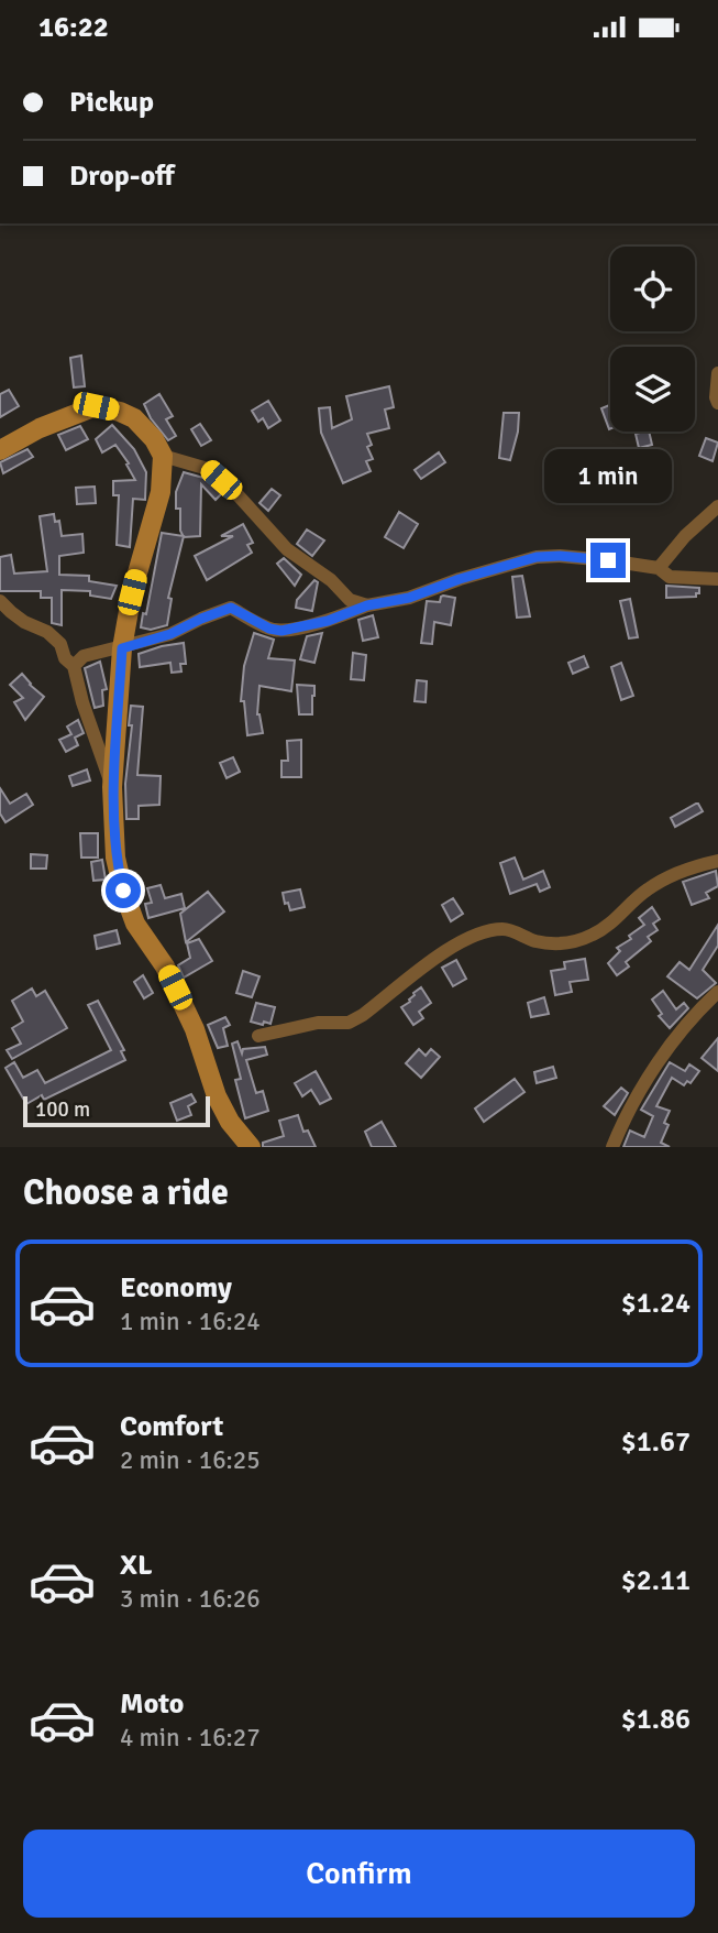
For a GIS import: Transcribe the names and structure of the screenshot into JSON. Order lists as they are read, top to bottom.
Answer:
{
  "scale_bar": "100 m",
  "page": {
    "status": "16:22",
    "banner": ["Pickup", "Drop-off"],
    "bubble": "1 min",
    "scale": "100 m",
    "heading": "Choose a ride",
    "list": [
      {
        "name": "Economy",
        "note": "1 min · 16:24",
        "value": "$1.24"
      },
      {
        "name": "Comfort",
        "note": "2 min · 16:25",
        "value": "$1.67"
      },
      {
        "name": "XL",
        "note": "3 min · 16:26",
        "value": "$2.11"
      },
      {
        "name": "Moto",
        "note": "4 min · 16:27",
        "value": "$1.86"
      }
    ],
    "buttons": "Confirm"
  }
}
